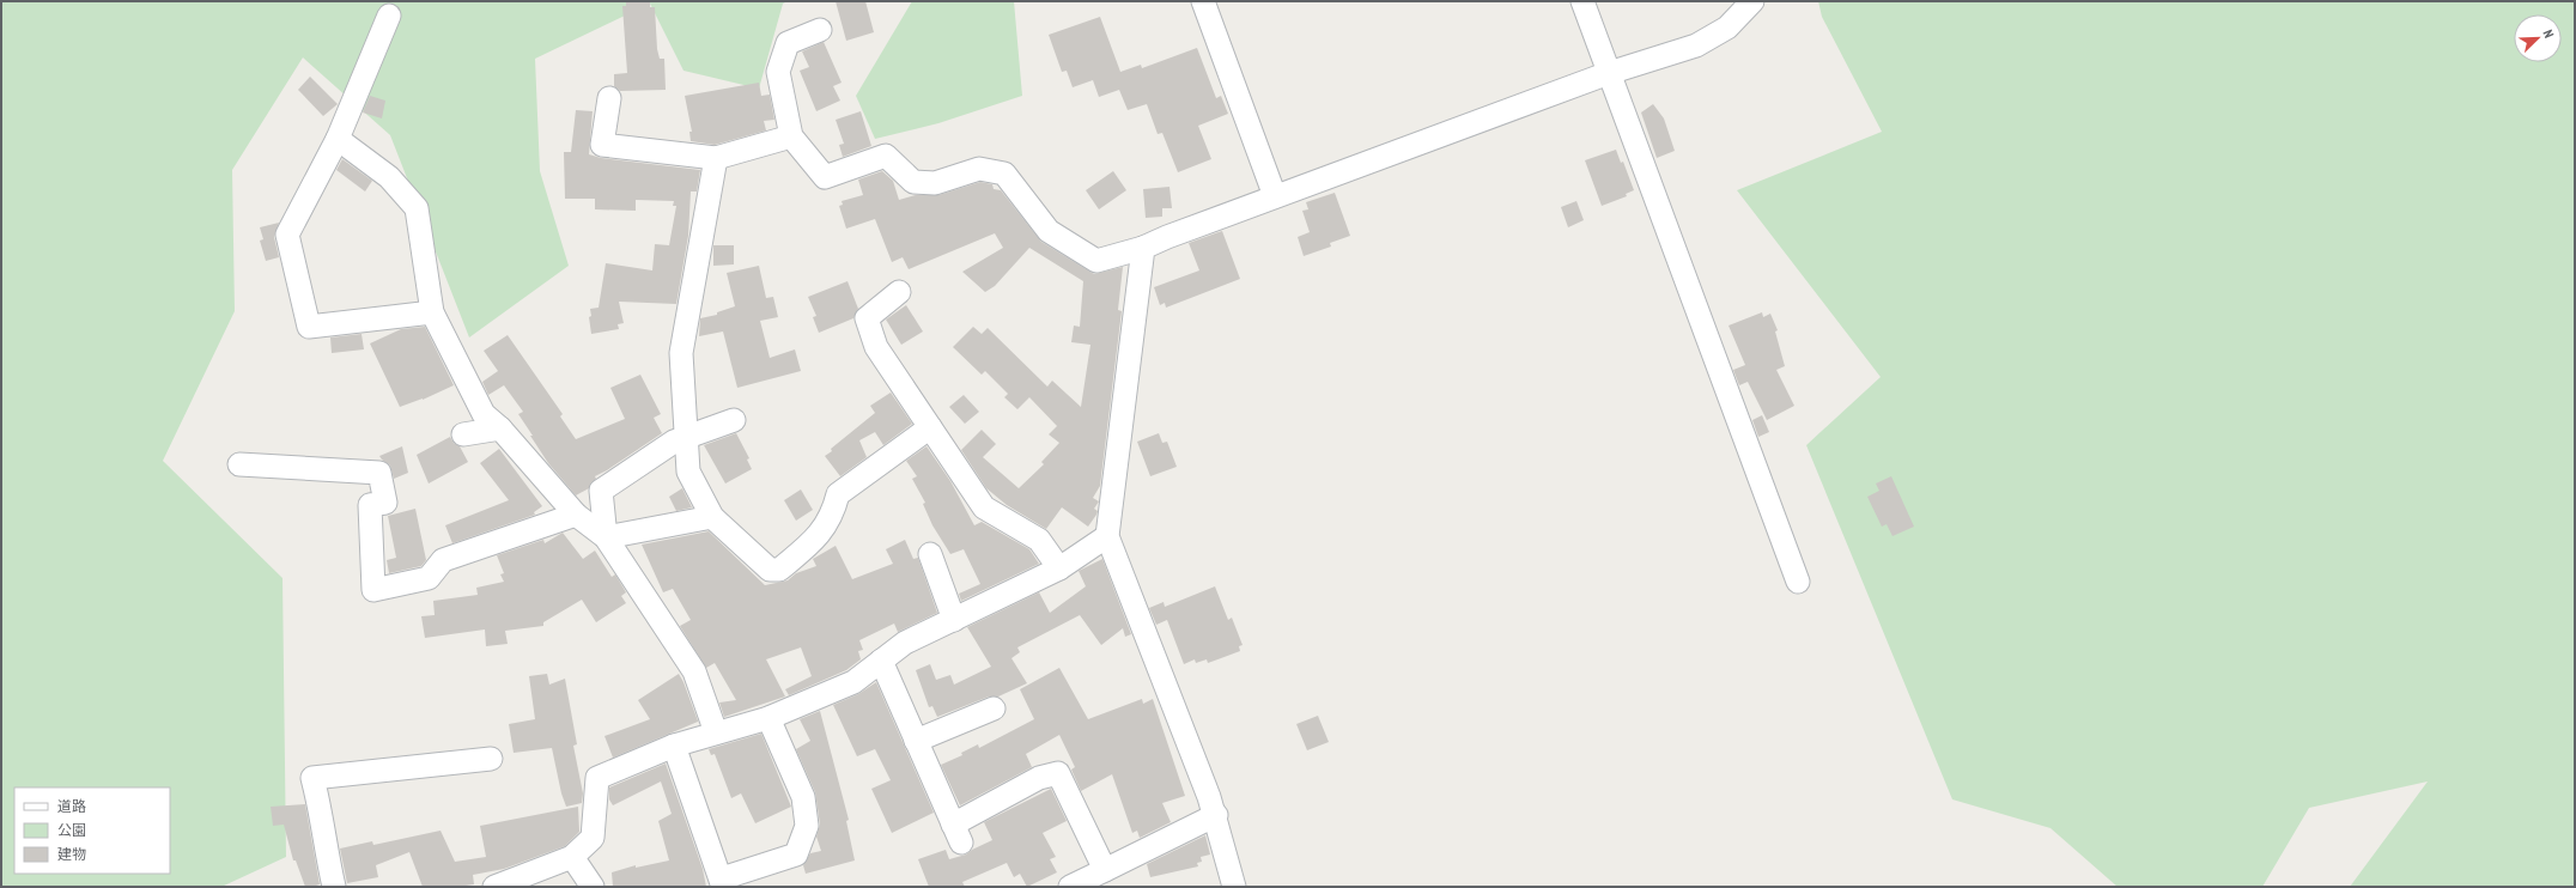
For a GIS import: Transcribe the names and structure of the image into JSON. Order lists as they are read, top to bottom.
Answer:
{
  "legend": ["道路", "公園", "建物"],
  "north": "top right"
}
